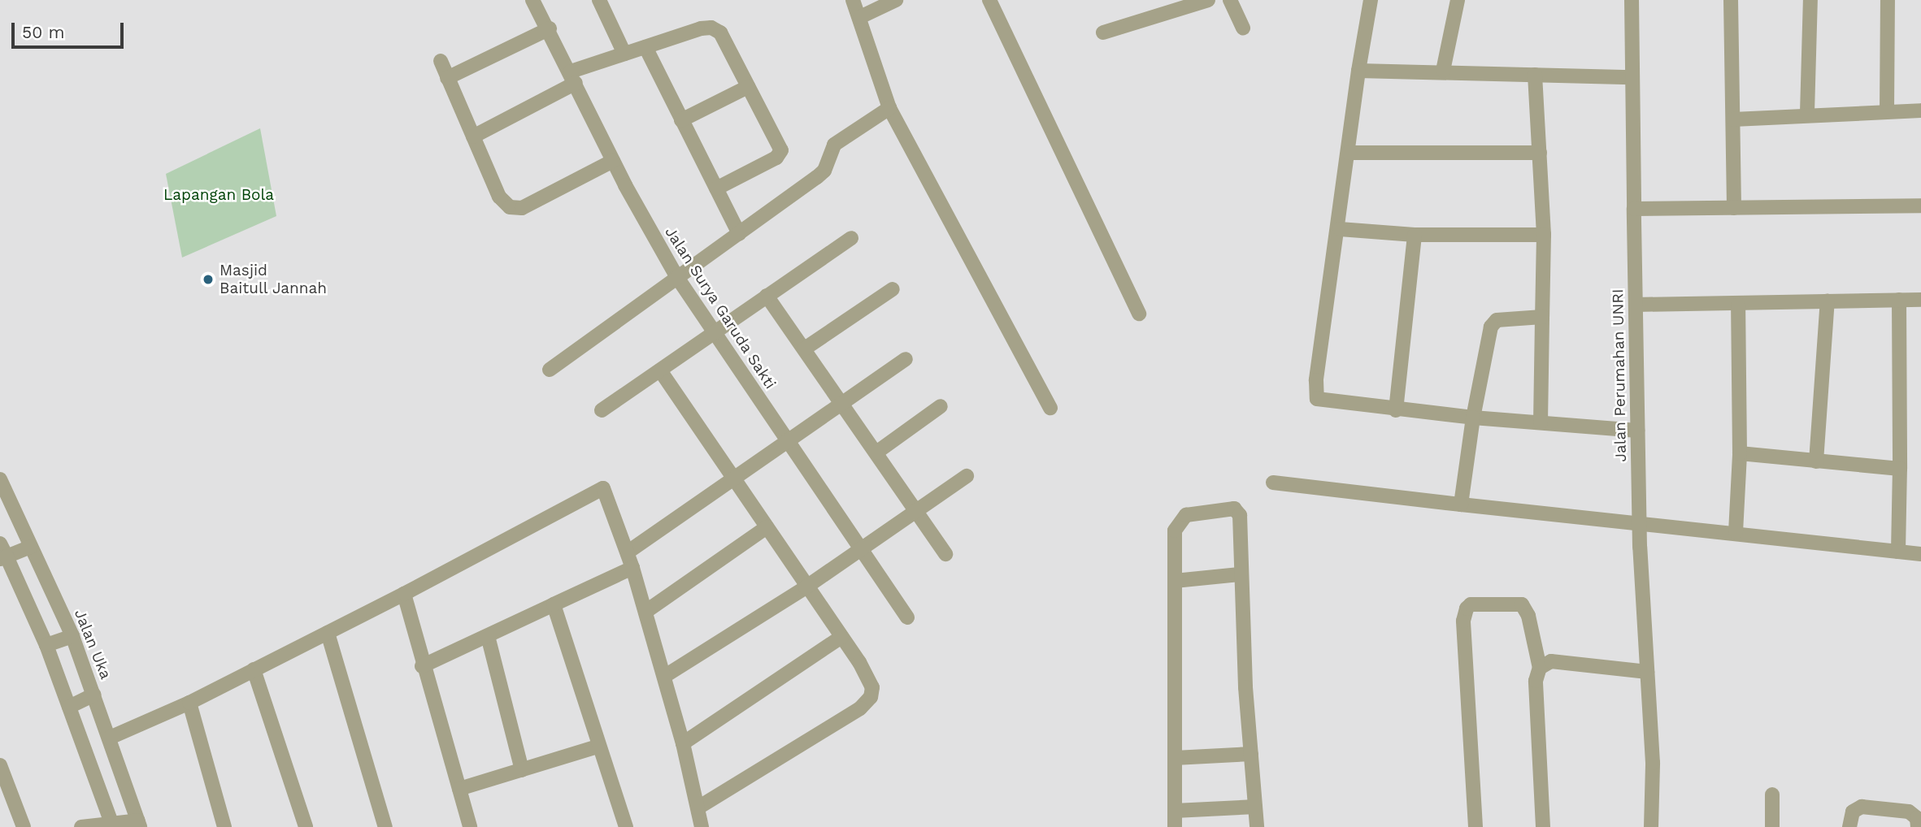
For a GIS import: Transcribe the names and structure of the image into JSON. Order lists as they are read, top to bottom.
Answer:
{
  "streets": {
    "street": ["Jalan Surya Garuda Sakti", "Jalan Perumahan UNRI", "Jalan Uka"]
  },
  "parks": ["Lapangan Bola"],
  "places": ["Masjid Baitull Jannah"],
  "scale_bar": "50 m"
}
